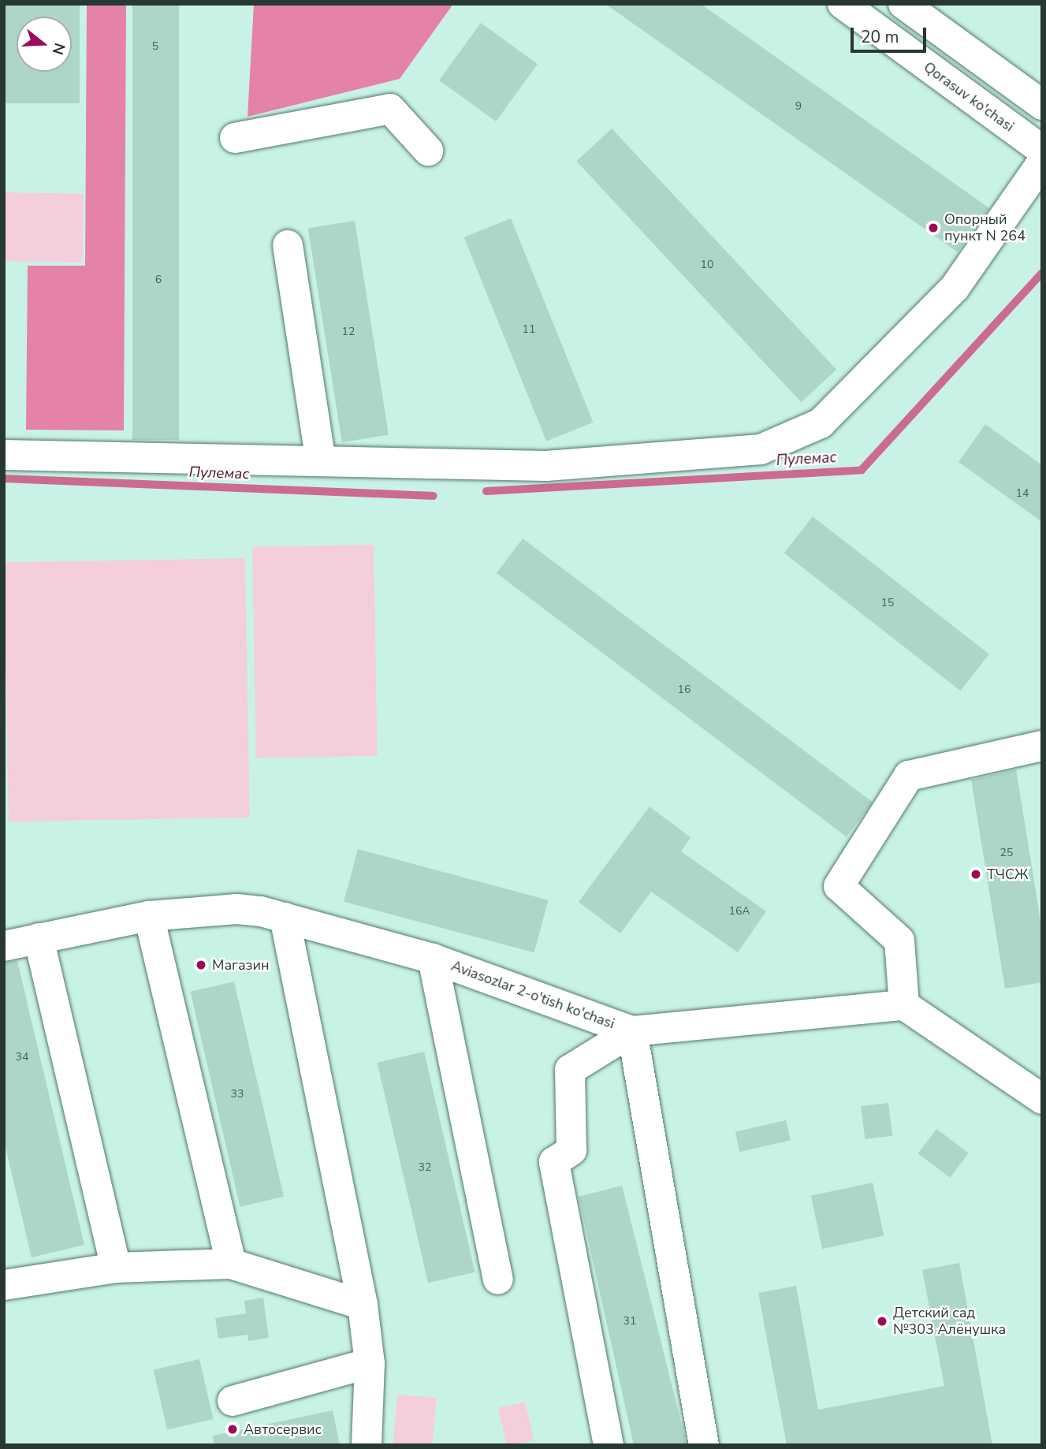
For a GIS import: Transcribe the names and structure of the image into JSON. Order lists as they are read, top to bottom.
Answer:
{
  "streets": {
    "street": ["Qorasuv ko'chasi", "Aviasozlar 2-o'tish ko'chasi"]
  },
  "water": ["Пулемас"],
  "places": [
    "Опорный пункт N 264",
    "ТЧСЖ",
    "Магазин",
    "Детский сад №303 Алёнушка",
    "Автосервис"
  ],
  "house_numbers": [
    "5",
    "9",
    "10",
    "6",
    "11",
    "12",
    "14",
    "15",
    "16",
    "25",
    "16А",
    "34",
    "33",
    "32",
    "31"
  ],
  "scale_bar": "20 m",
  "north": "right"
}
